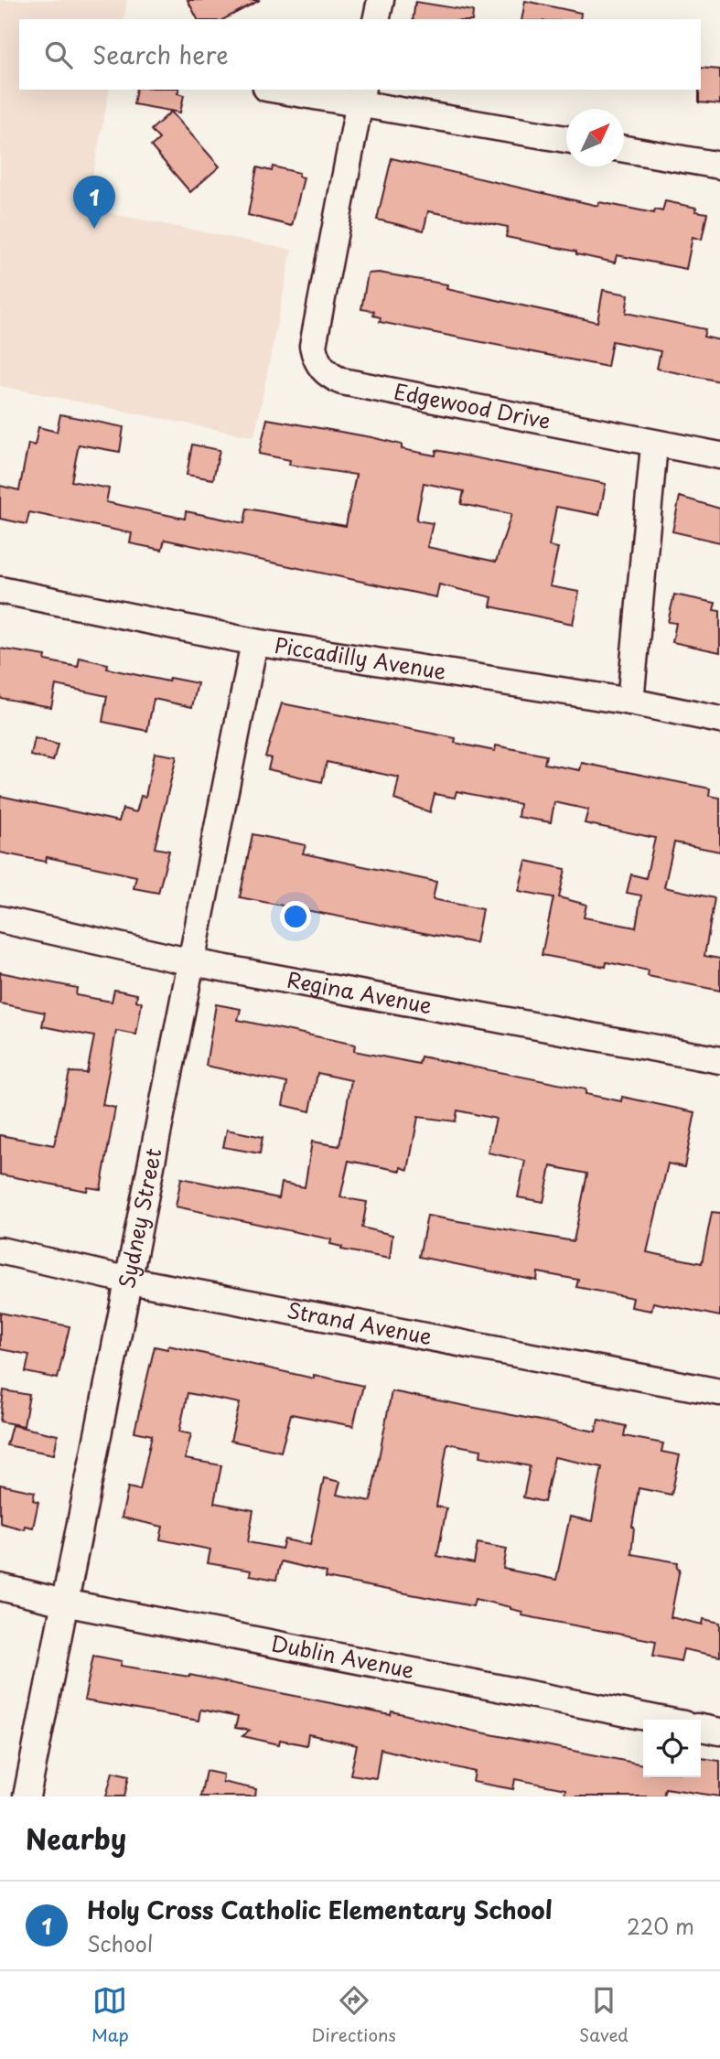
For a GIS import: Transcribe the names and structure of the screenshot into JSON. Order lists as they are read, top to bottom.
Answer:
{
  "streets": {
    "street": [
      "Edgewood Drive",
      "Piccadilly Avenue",
      "Regina Avenue",
      "Sydney Street",
      "Strand Avenue",
      "Dublin Avenue"
    ]
  },
  "crossings": [
    ["Piccadilly Avenue", "Sydney Street"],
    ["Regina Avenue", "Sydney Street"],
    ["Sydney Street", "Strand Avenue"],
    ["Sydney Street", "Dublin Avenue"]
  ],
  "north": "top right",
  "page": {
    "search": "Search here",
    "pins": "1",
    "heading": "Nearby",
    "list": [
      {
        "mark": "1",
        "name": "Holy Cross Catholic Elementary School",
        "note": "School",
        "value": "220 m"
      }
    ],
    "nav": ["Map", "Directions", "Saved"]
  }
}
